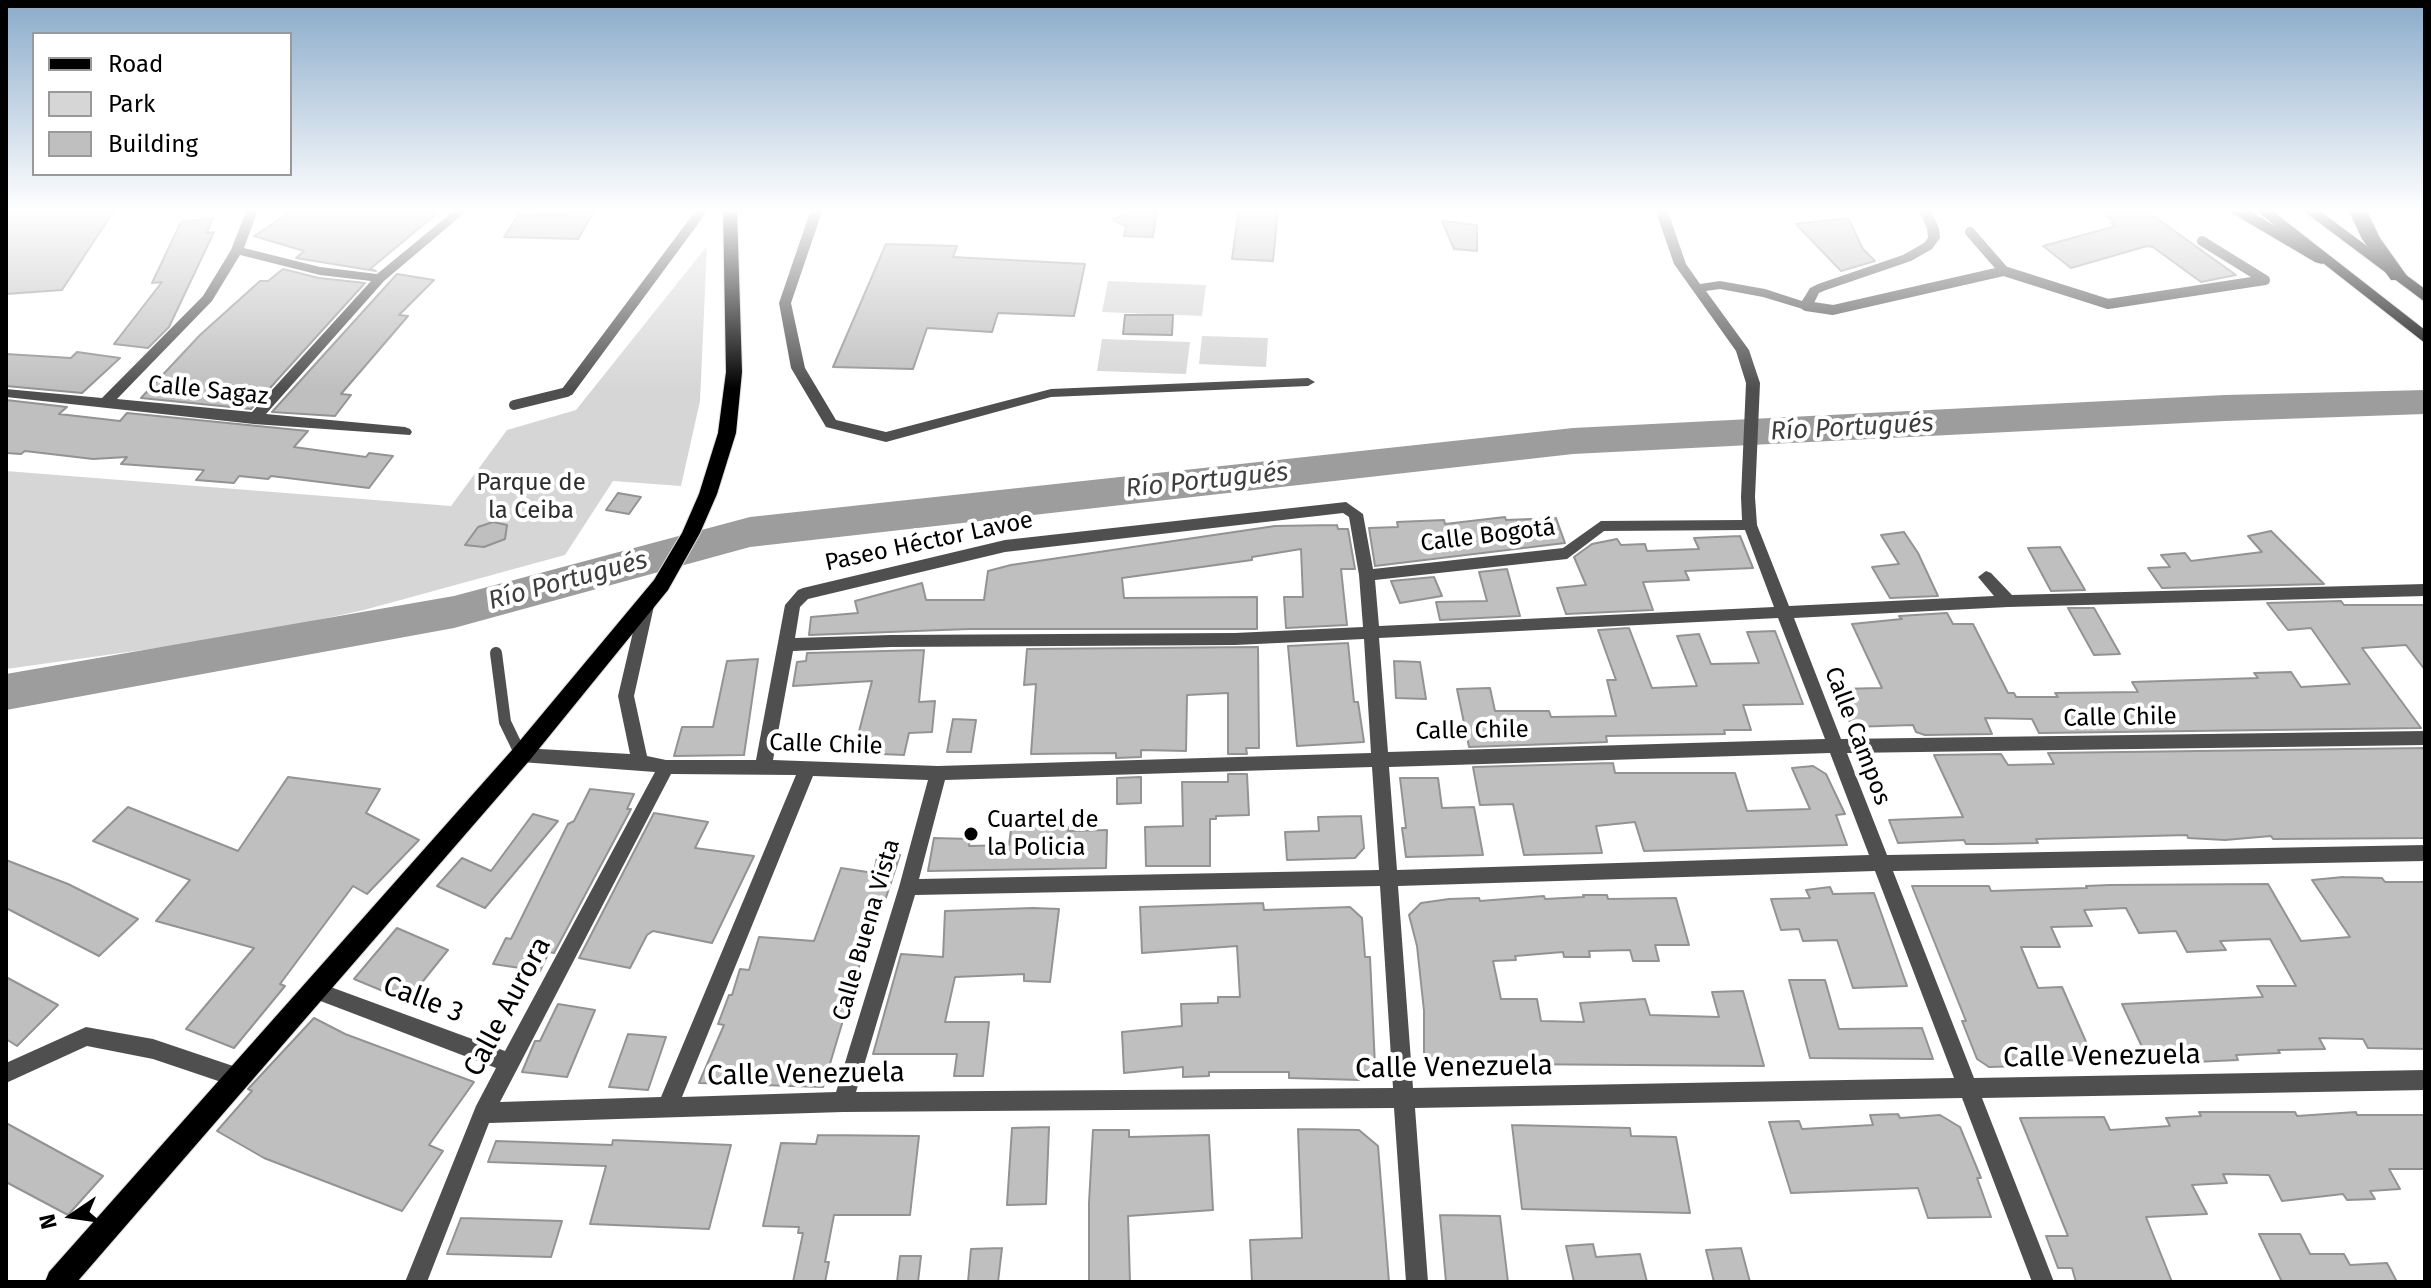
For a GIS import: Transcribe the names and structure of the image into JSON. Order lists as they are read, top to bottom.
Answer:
{
  "streets": {
    "street": [
      "Calle Sagaz",
      "Calle Bogotá",
      "Paseo Héctor Lavoe",
      "Calle Chile",
      "Calle Campos",
      "Calle Buena Vista",
      "Calle 3",
      "Calle Aurora",
      "Calle Venezuela"
    ]
  },
  "crossings": [
    ["Calle Bogotá", "Paseo Héctor Lavoe"],
    ["Calle Bogotá", "Calle Campos"],
    ["Calle Chile", "Calle Campos"],
    ["Calle Chile", "Calle Buena Vista"],
    ["Calle Chile", "Calle Aurora"],
    ["Calle Campos", "Calle Venezuela"],
    ["Calle Buena Vista", "Calle Venezuela"],
    ["Calle 3", "Calle Aurora"],
    ["Calle Aurora", "Calle Venezuela"]
  ],
  "water": ["Río Portugués"],
  "parks": ["Parque de la Ceiba"],
  "places": ["Cuartel de la Policia"],
  "legend": ["Road", "Park", "Building"],
  "north": "left"
}
